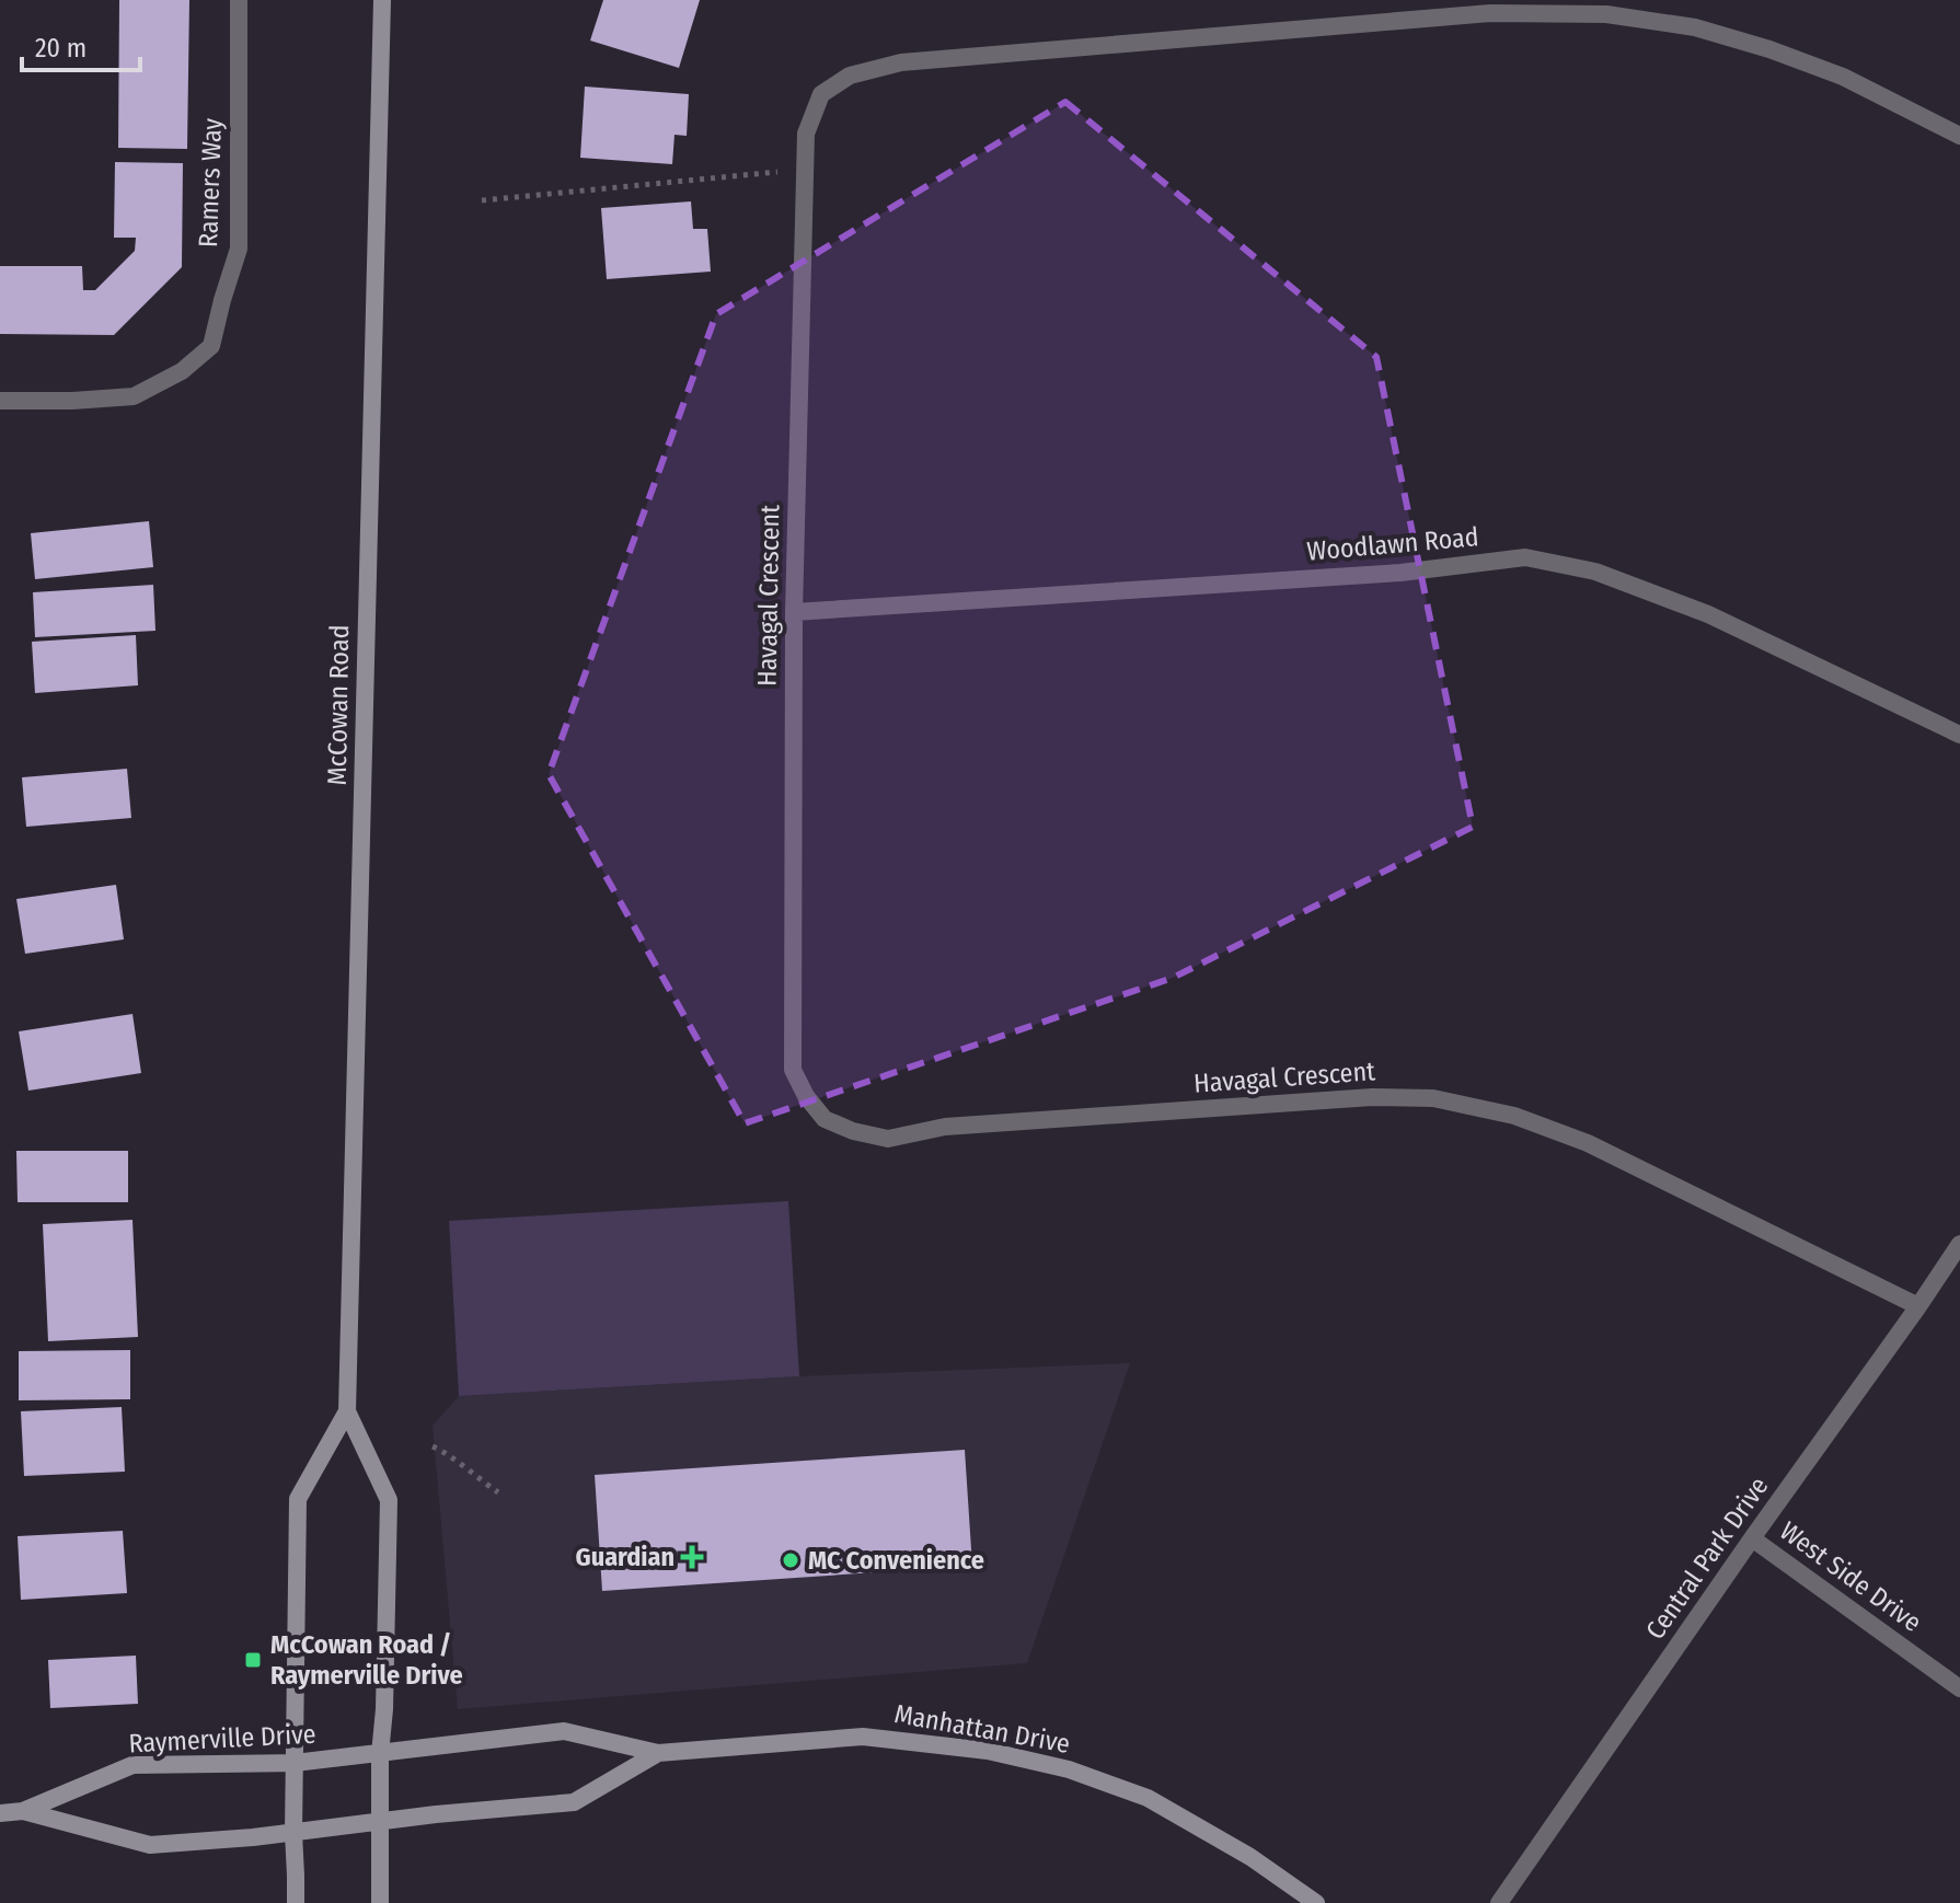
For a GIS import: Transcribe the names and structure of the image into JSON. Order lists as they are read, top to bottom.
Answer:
{
  "streets": {
    "main road": ["McCowan Road", "Manhattan Drive", "Raymerville Drive"],
    "street": [
      "Ramers Way",
      "Woodlawn Road",
      "Havagal Crescent",
      "Central Park Drive",
      "West Side Drive"
    ]
  },
  "crossings": [
    ["Woodlawn Road", "Havagal Crescent"],
    ["Havagal Crescent", "Central Park Drive"],
    ["McCowan Road", "Manhattan Drive"],
    ["McCowan Road", "Raymerville Drive"],
    ["Central Park Drive", "West Side Drive"],
    ["Manhattan Drive", "Raymerville Drive"]
  ],
  "places": {
    "health": ["Guardian"],
    "other": ["MC Convenience"],
    "transit": ["McCowan Road / Raymerville Drive"]
  },
  "scale_bar": "20 m"
}
